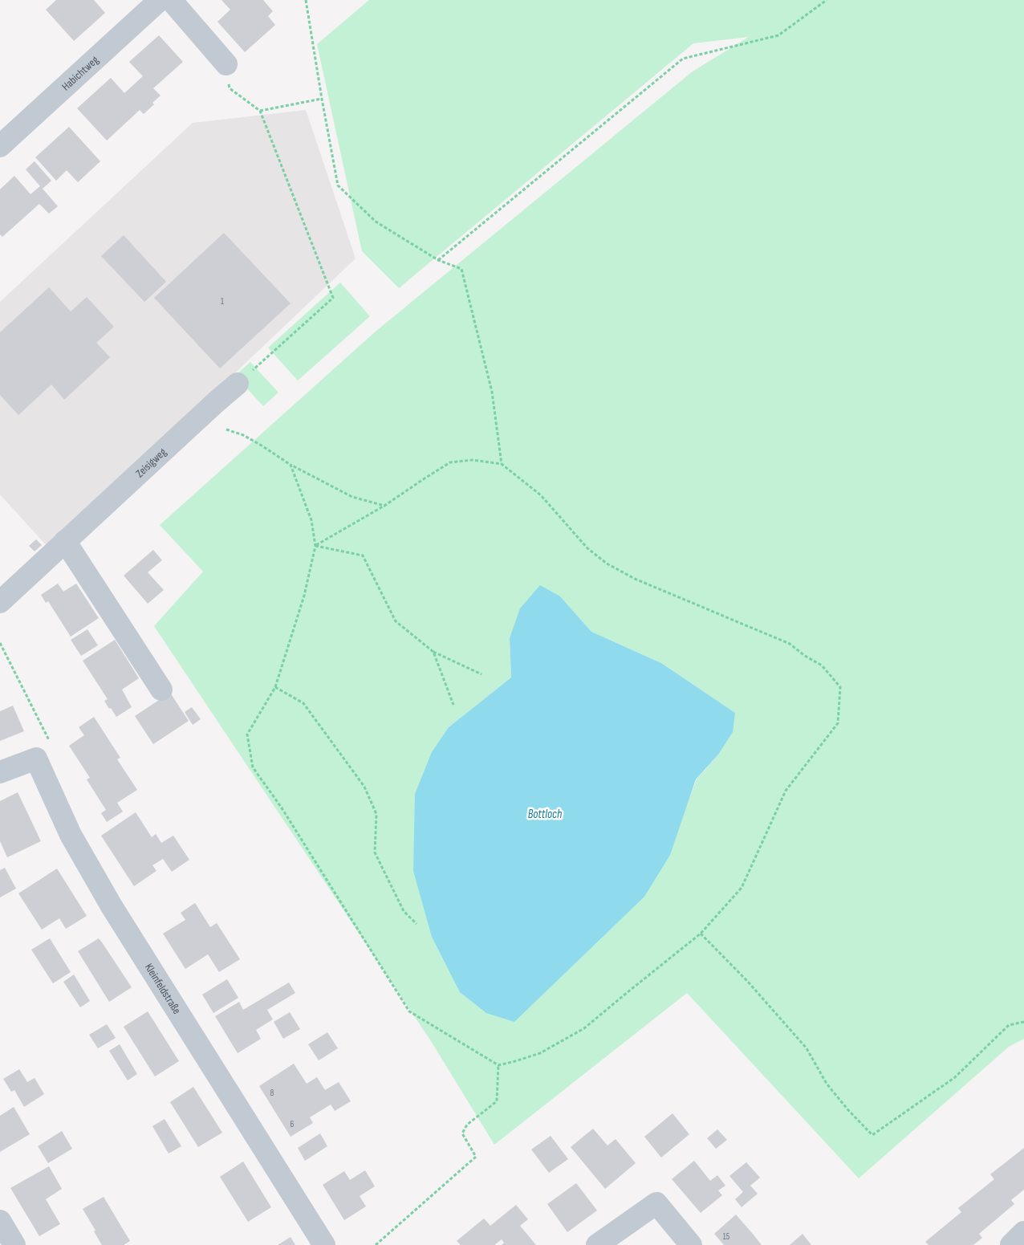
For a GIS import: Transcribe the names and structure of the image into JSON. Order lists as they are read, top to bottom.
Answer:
{
  "streets": {
    "street": ["Habichtweg", "Zeisigweg", "Kleinfeldstraße"]
  },
  "water": ["Bottloch"],
  "house_numbers": [
    "1",
    "8",
    "6",
    "15"
  ]
}
